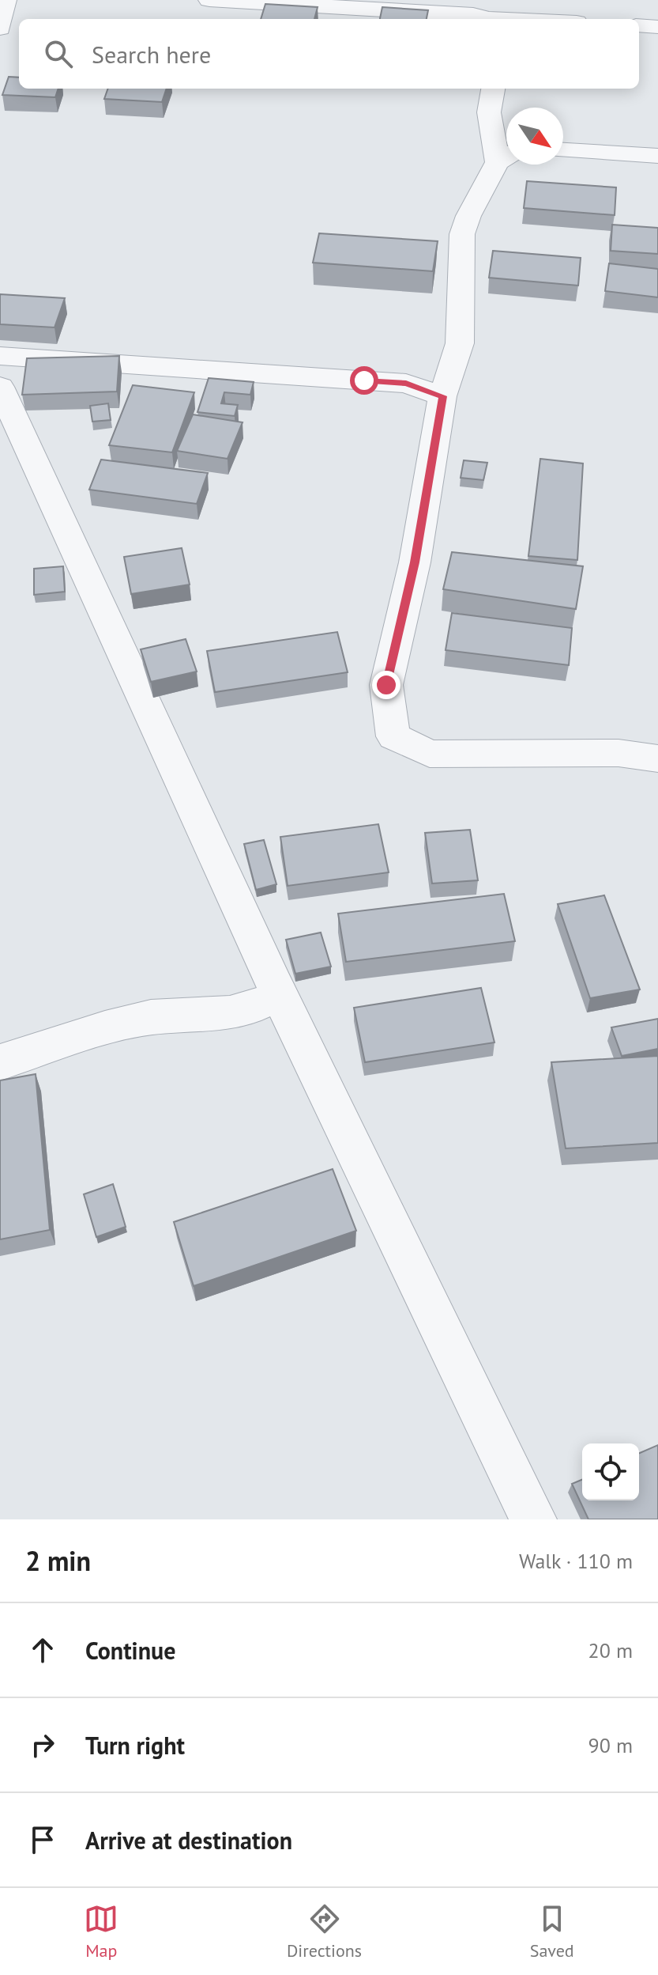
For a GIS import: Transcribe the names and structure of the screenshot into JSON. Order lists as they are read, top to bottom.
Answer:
{
  "north": "bottom right",
  "page": {
    "search": "Search here",
    "heading": ["2 min", "Walk · 110 m"],
    "list": [
      ["Continue", "20 m"],
      ["Turn right", "90 m"],
      "Arrive at destination"
    ],
    "nav": ["Map", "Directions", "Saved"]
  }
}
